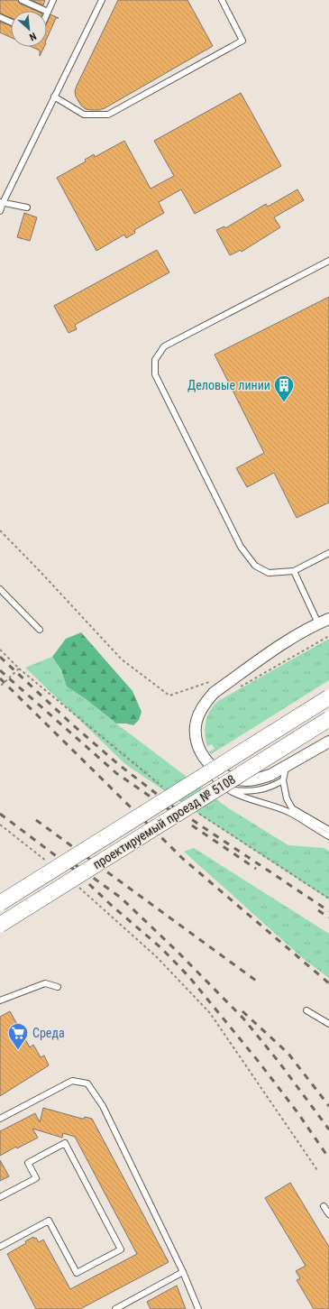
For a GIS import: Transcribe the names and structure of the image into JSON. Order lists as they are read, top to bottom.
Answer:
{
  "streets": {
    "main road": ["проектируемый проезд № 5108"]
  },
  "places": {
    "building": ["Деловые линии"],
    "supermarket": ["Среда"]
  },
  "north": "bottom right"
}
